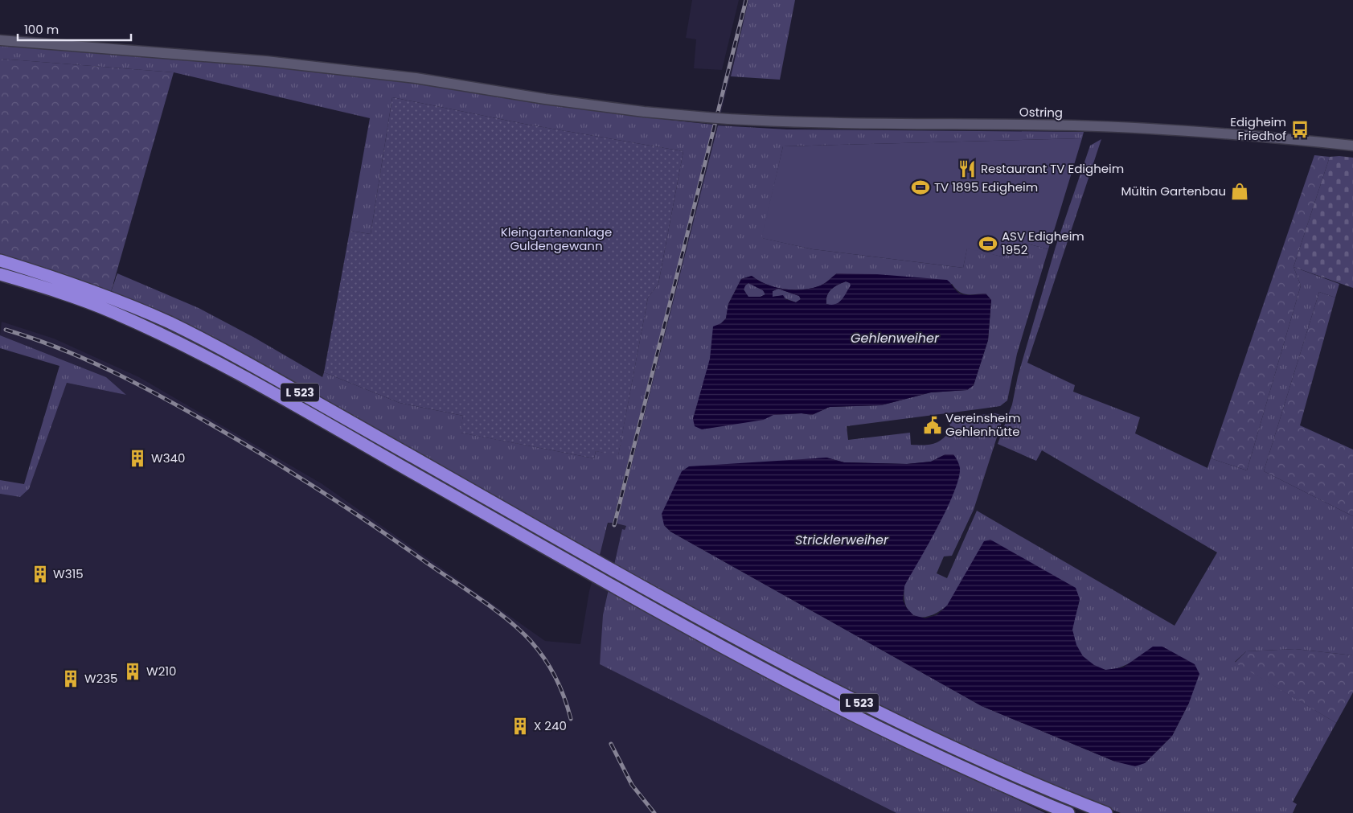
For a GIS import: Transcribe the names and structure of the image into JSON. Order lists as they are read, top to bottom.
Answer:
{
  "streets": {
    "highway": ["L 523"],
    "street": ["Ostring"]
  },
  "water": ["Gehlenweiher", "Stricklerweiher"],
  "parks": ["Kleingartenanlage Guldengewann"],
  "places": {
    "bus stop": ["Edigheim Friedhof"],
    "restaurant": ["Restaurant TV Edigheim"],
    "sports": ["TV 1895 Edigheim", "ASV Edigheim 1952"],
    "shop": ["Mültin Gartenbau"],
    "public building": ["Vereinsheim Gehlenhütte"],
    "building": [
      "W340",
      "W315",
      "W210",
      "W235",
      "X 240"
    ]
  },
  "scale_bar": "100 m"
}
